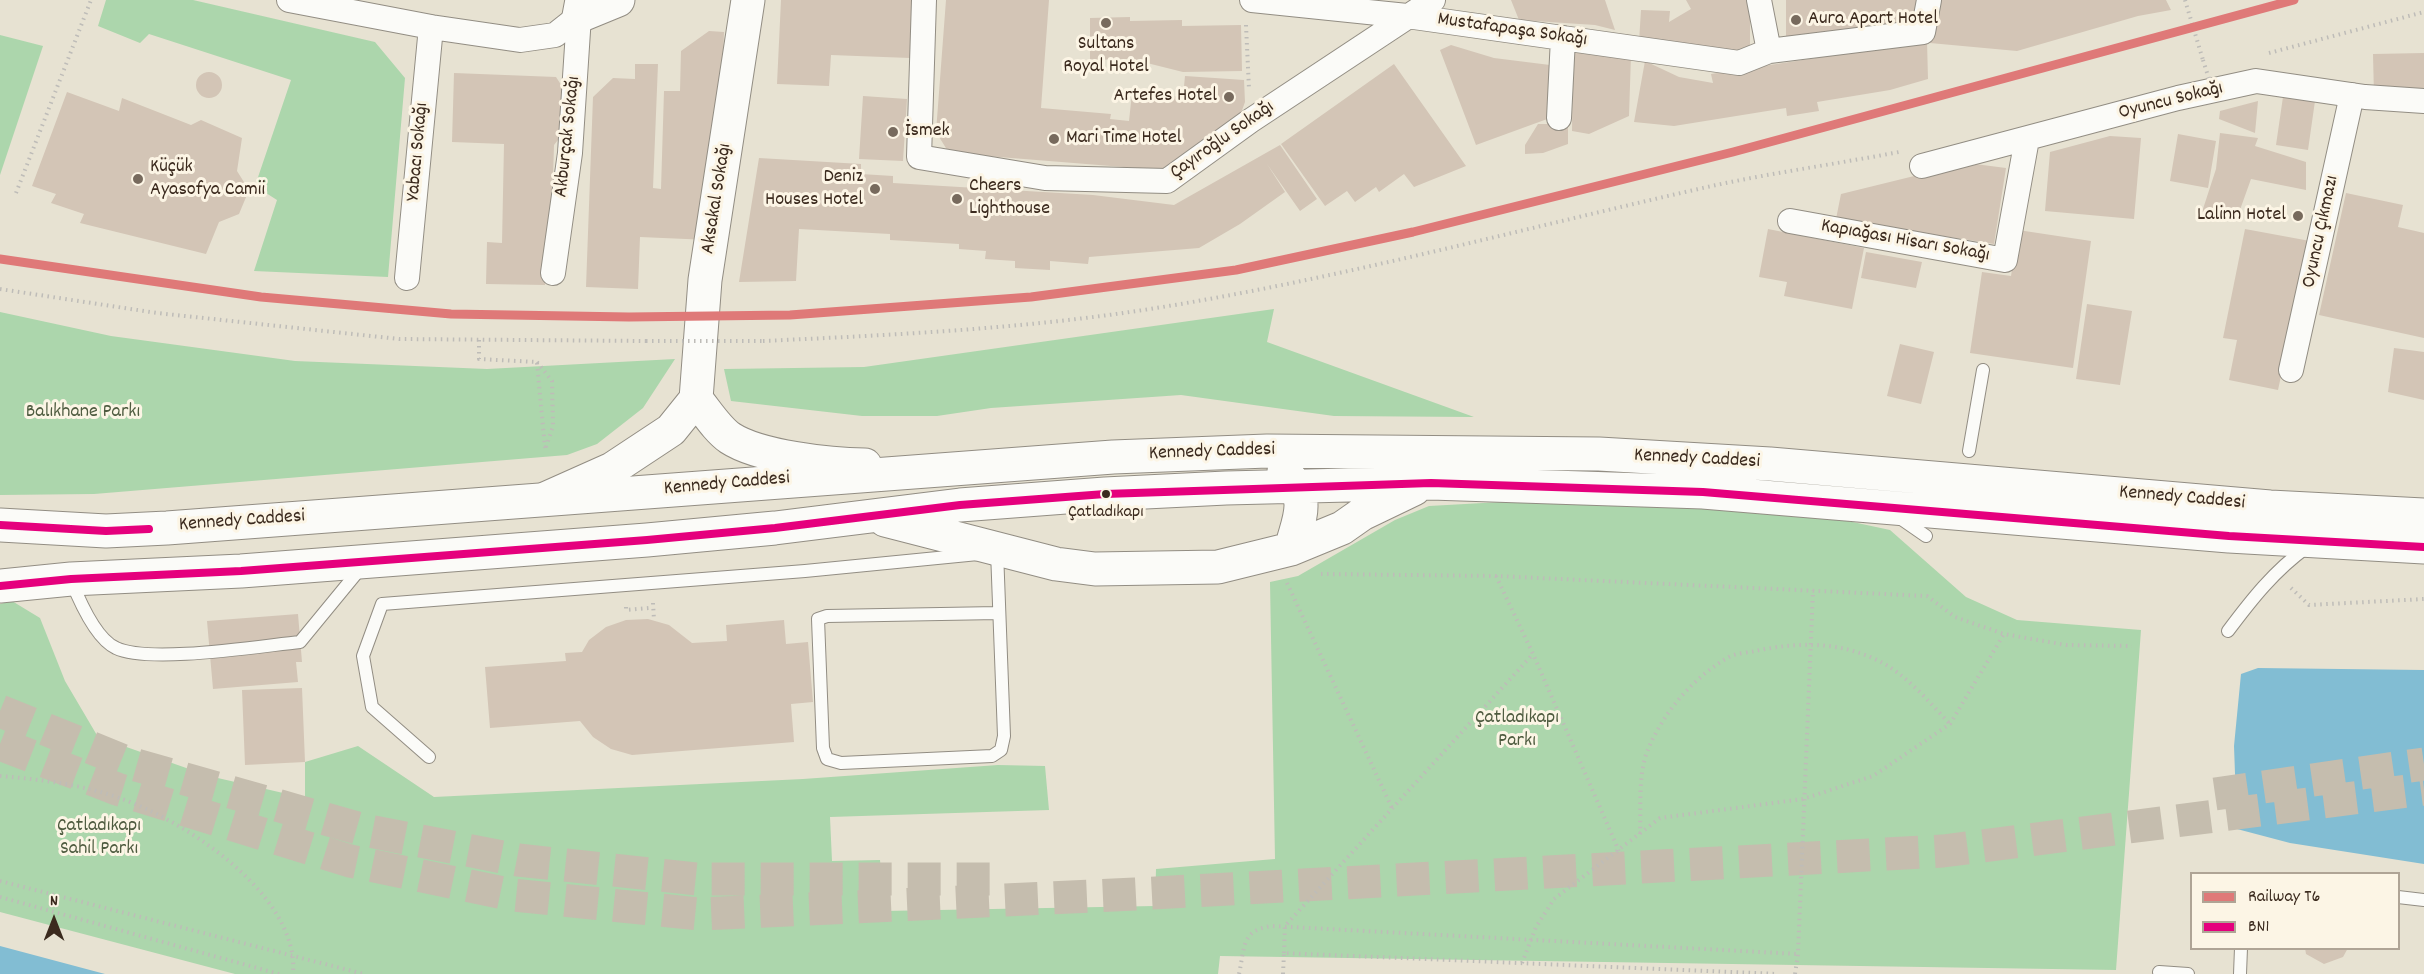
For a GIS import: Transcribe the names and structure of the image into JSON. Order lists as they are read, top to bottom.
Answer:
{
  "streets": {
    "main road": ["Aksakal Sokağı", "Kennedy Caddesi"],
    "street": [
      "Mustafapaşa Sokağı",
      "Oyuncu Sokağı",
      "Akburçak Sokağı",
      "Çayıroğlu Sokağı",
      "Yabacı Sokağı",
      "Oyuncu Çıkmazı",
      "Kapıağası Hisarı Sokağı"
    ]
  },
  "crossings": [
    ["Mustafapaşa Sokağı", "Çayıroğlu Sokağı"],
    ["Oyuncu Sokağı", "Oyuncu Çıkmazı"],
    ["Oyuncu Sokağı", "Kapıağası Hisarı Sokağı"]
  ],
  "parks": ["Balıkhane Parkı", "Çatladıkapı Parkı", "Çatladıkapı Sahil Parkı"],
  "places": [
    "Aura Apart Hotel",
    "Sultans Royal Hotel",
    "Artefes Hotel",
    "İsmek",
    "Mari Time Hotel",
    "Küçük Ayasofya Camii",
    "Deniz Houses Hotel",
    "Cheers Lighthouse",
    "Lalinn Hotel",
    "Çatladıkapı"
  ],
  "lines": ["rail line T6", "transit line BN1"],
  "legend": ["Railway T6", "BN1"],
  "north": "top"
}
